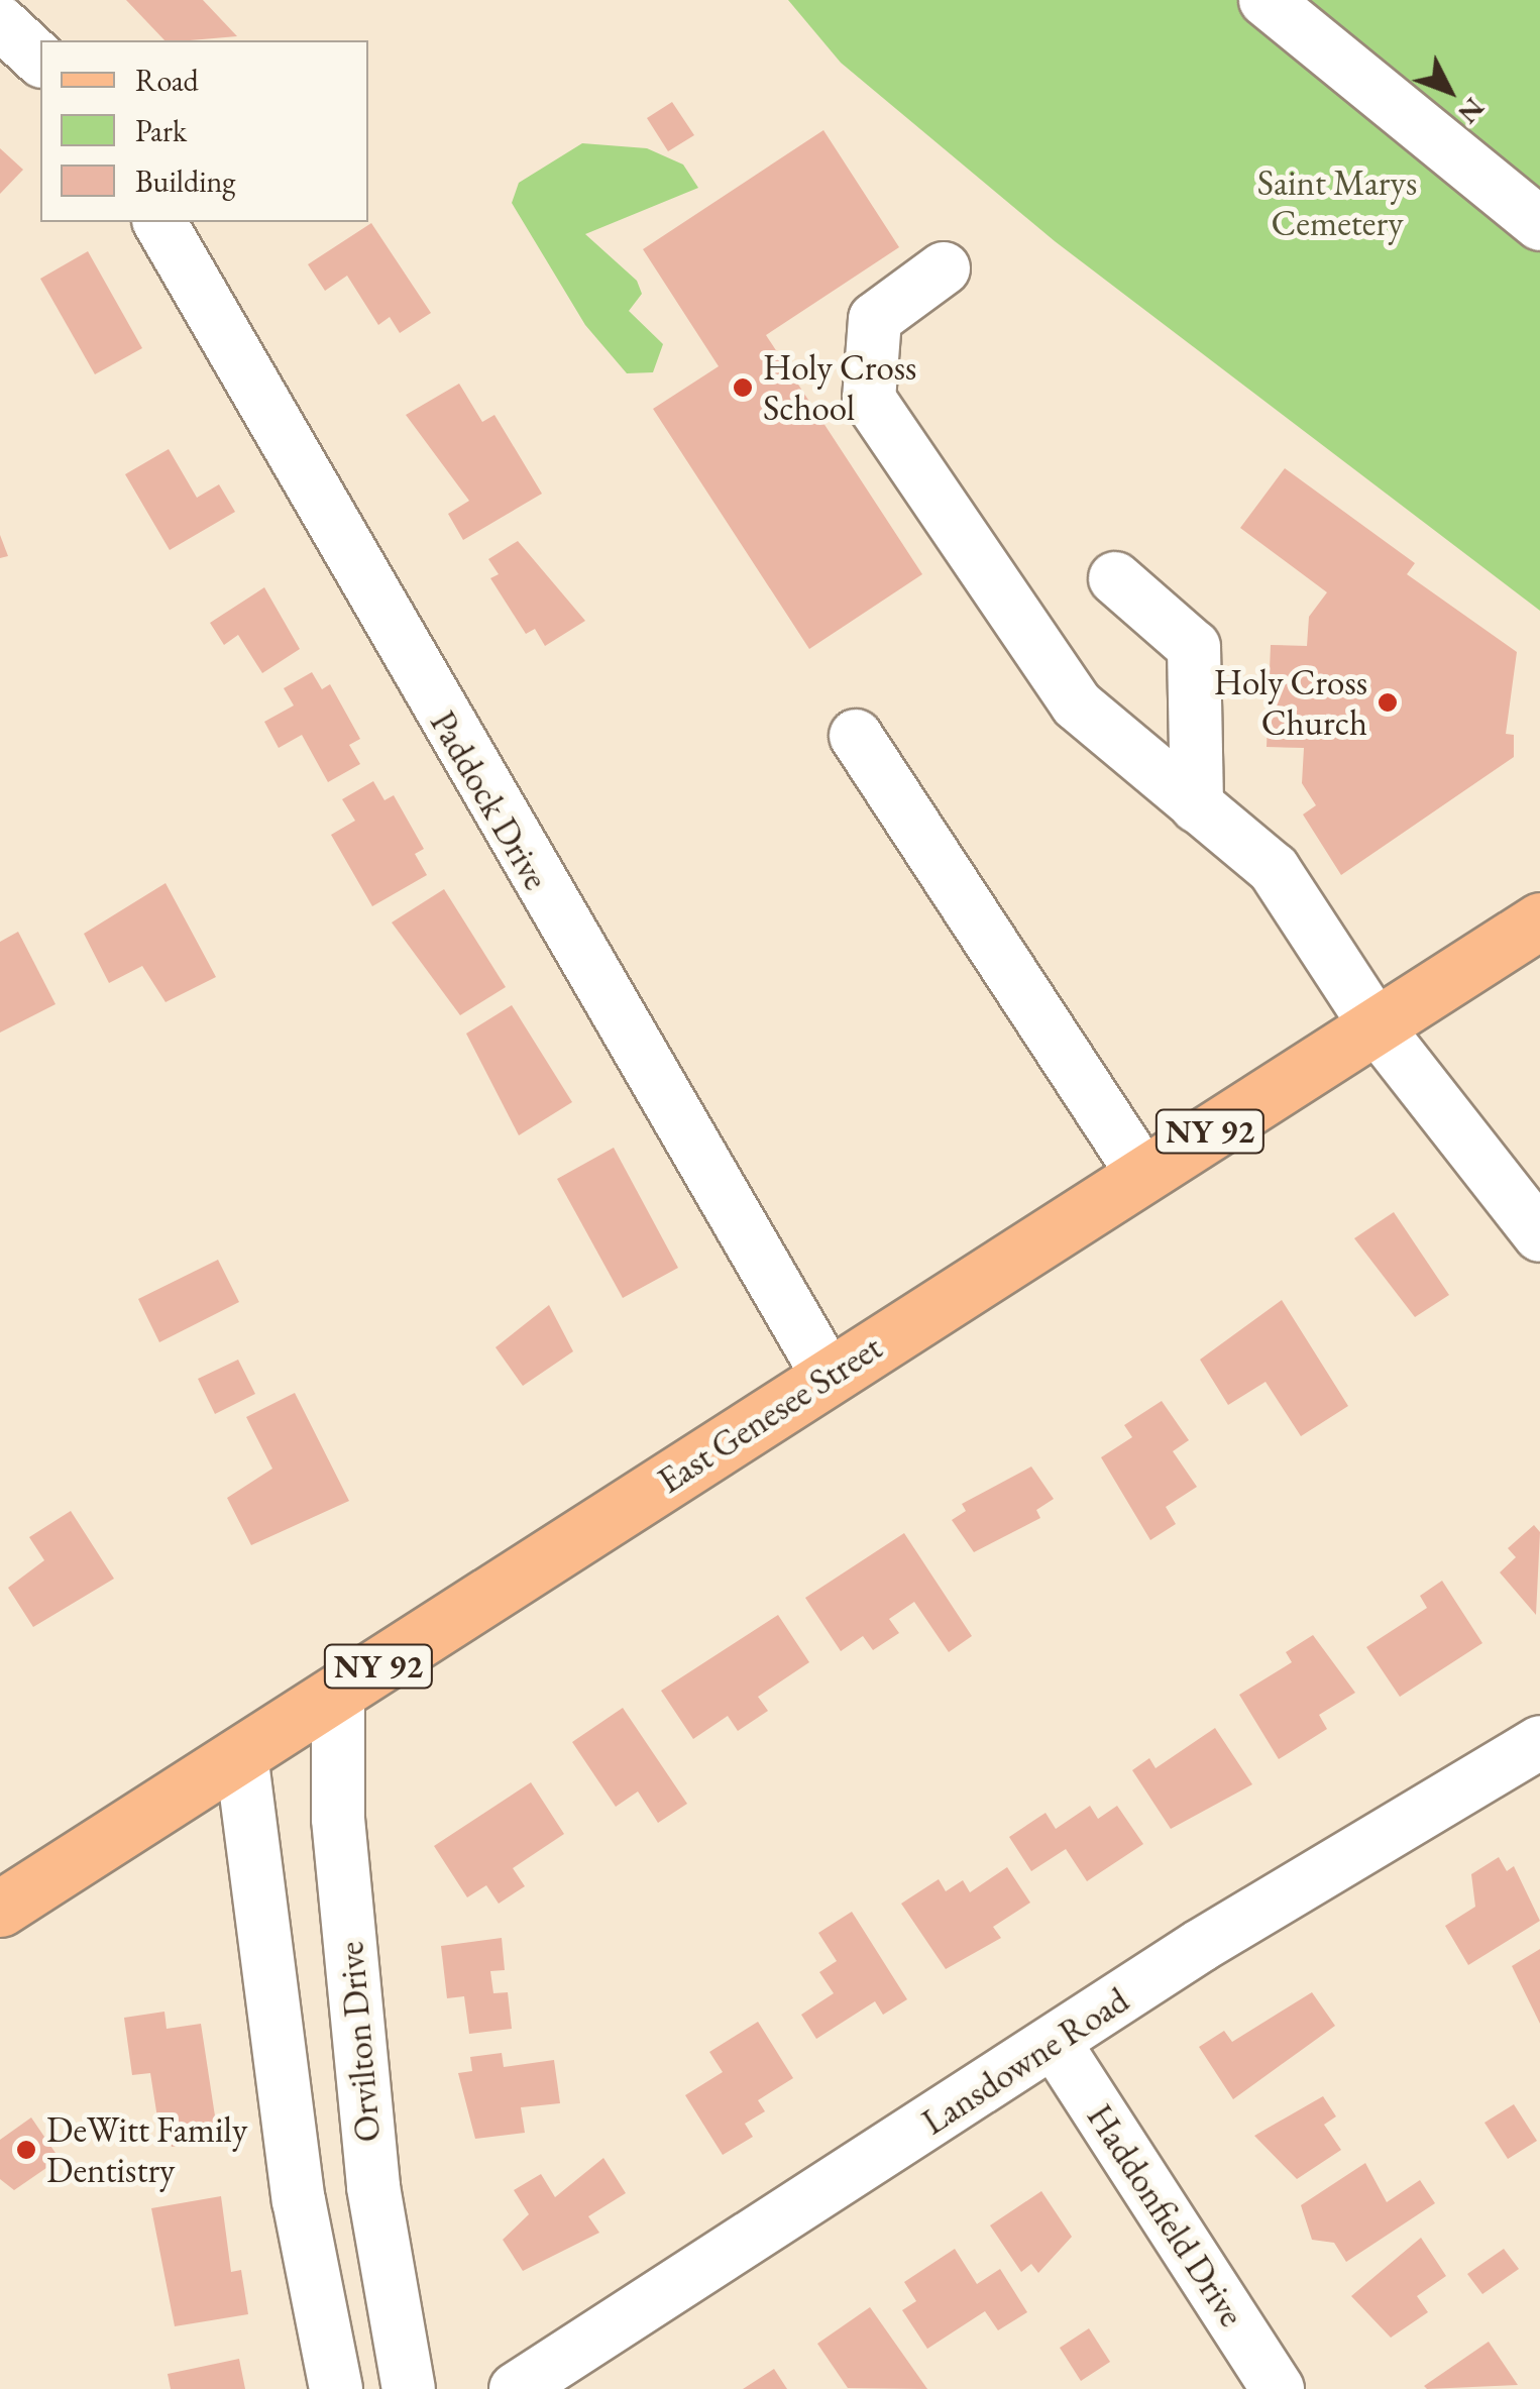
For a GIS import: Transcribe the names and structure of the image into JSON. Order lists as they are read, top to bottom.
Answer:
{
  "streets": {
    "main road": ["NY 92", "East Genesee Street"],
    "street": [
      "Paddock Drive",
      "Orvilton Drive",
      "Lansdowne Road",
      "Haddonfield Drive"
    ]
  },
  "crossings": [
    ["Paddock Drive", "East Genesee Street"],
    ["East Genesee Street", "Orvilton Drive"],
    ["Lansdowne Road", "Haddonfield Drive"]
  ],
  "parks": ["Saint Marys Cemetery"],
  "places": ["Holy Cross School", "Holy Cross Church", "DeWitt Family Dentistry"],
  "legend": ["Road", "Park", "Building"],
  "north": "bottom right"
}
